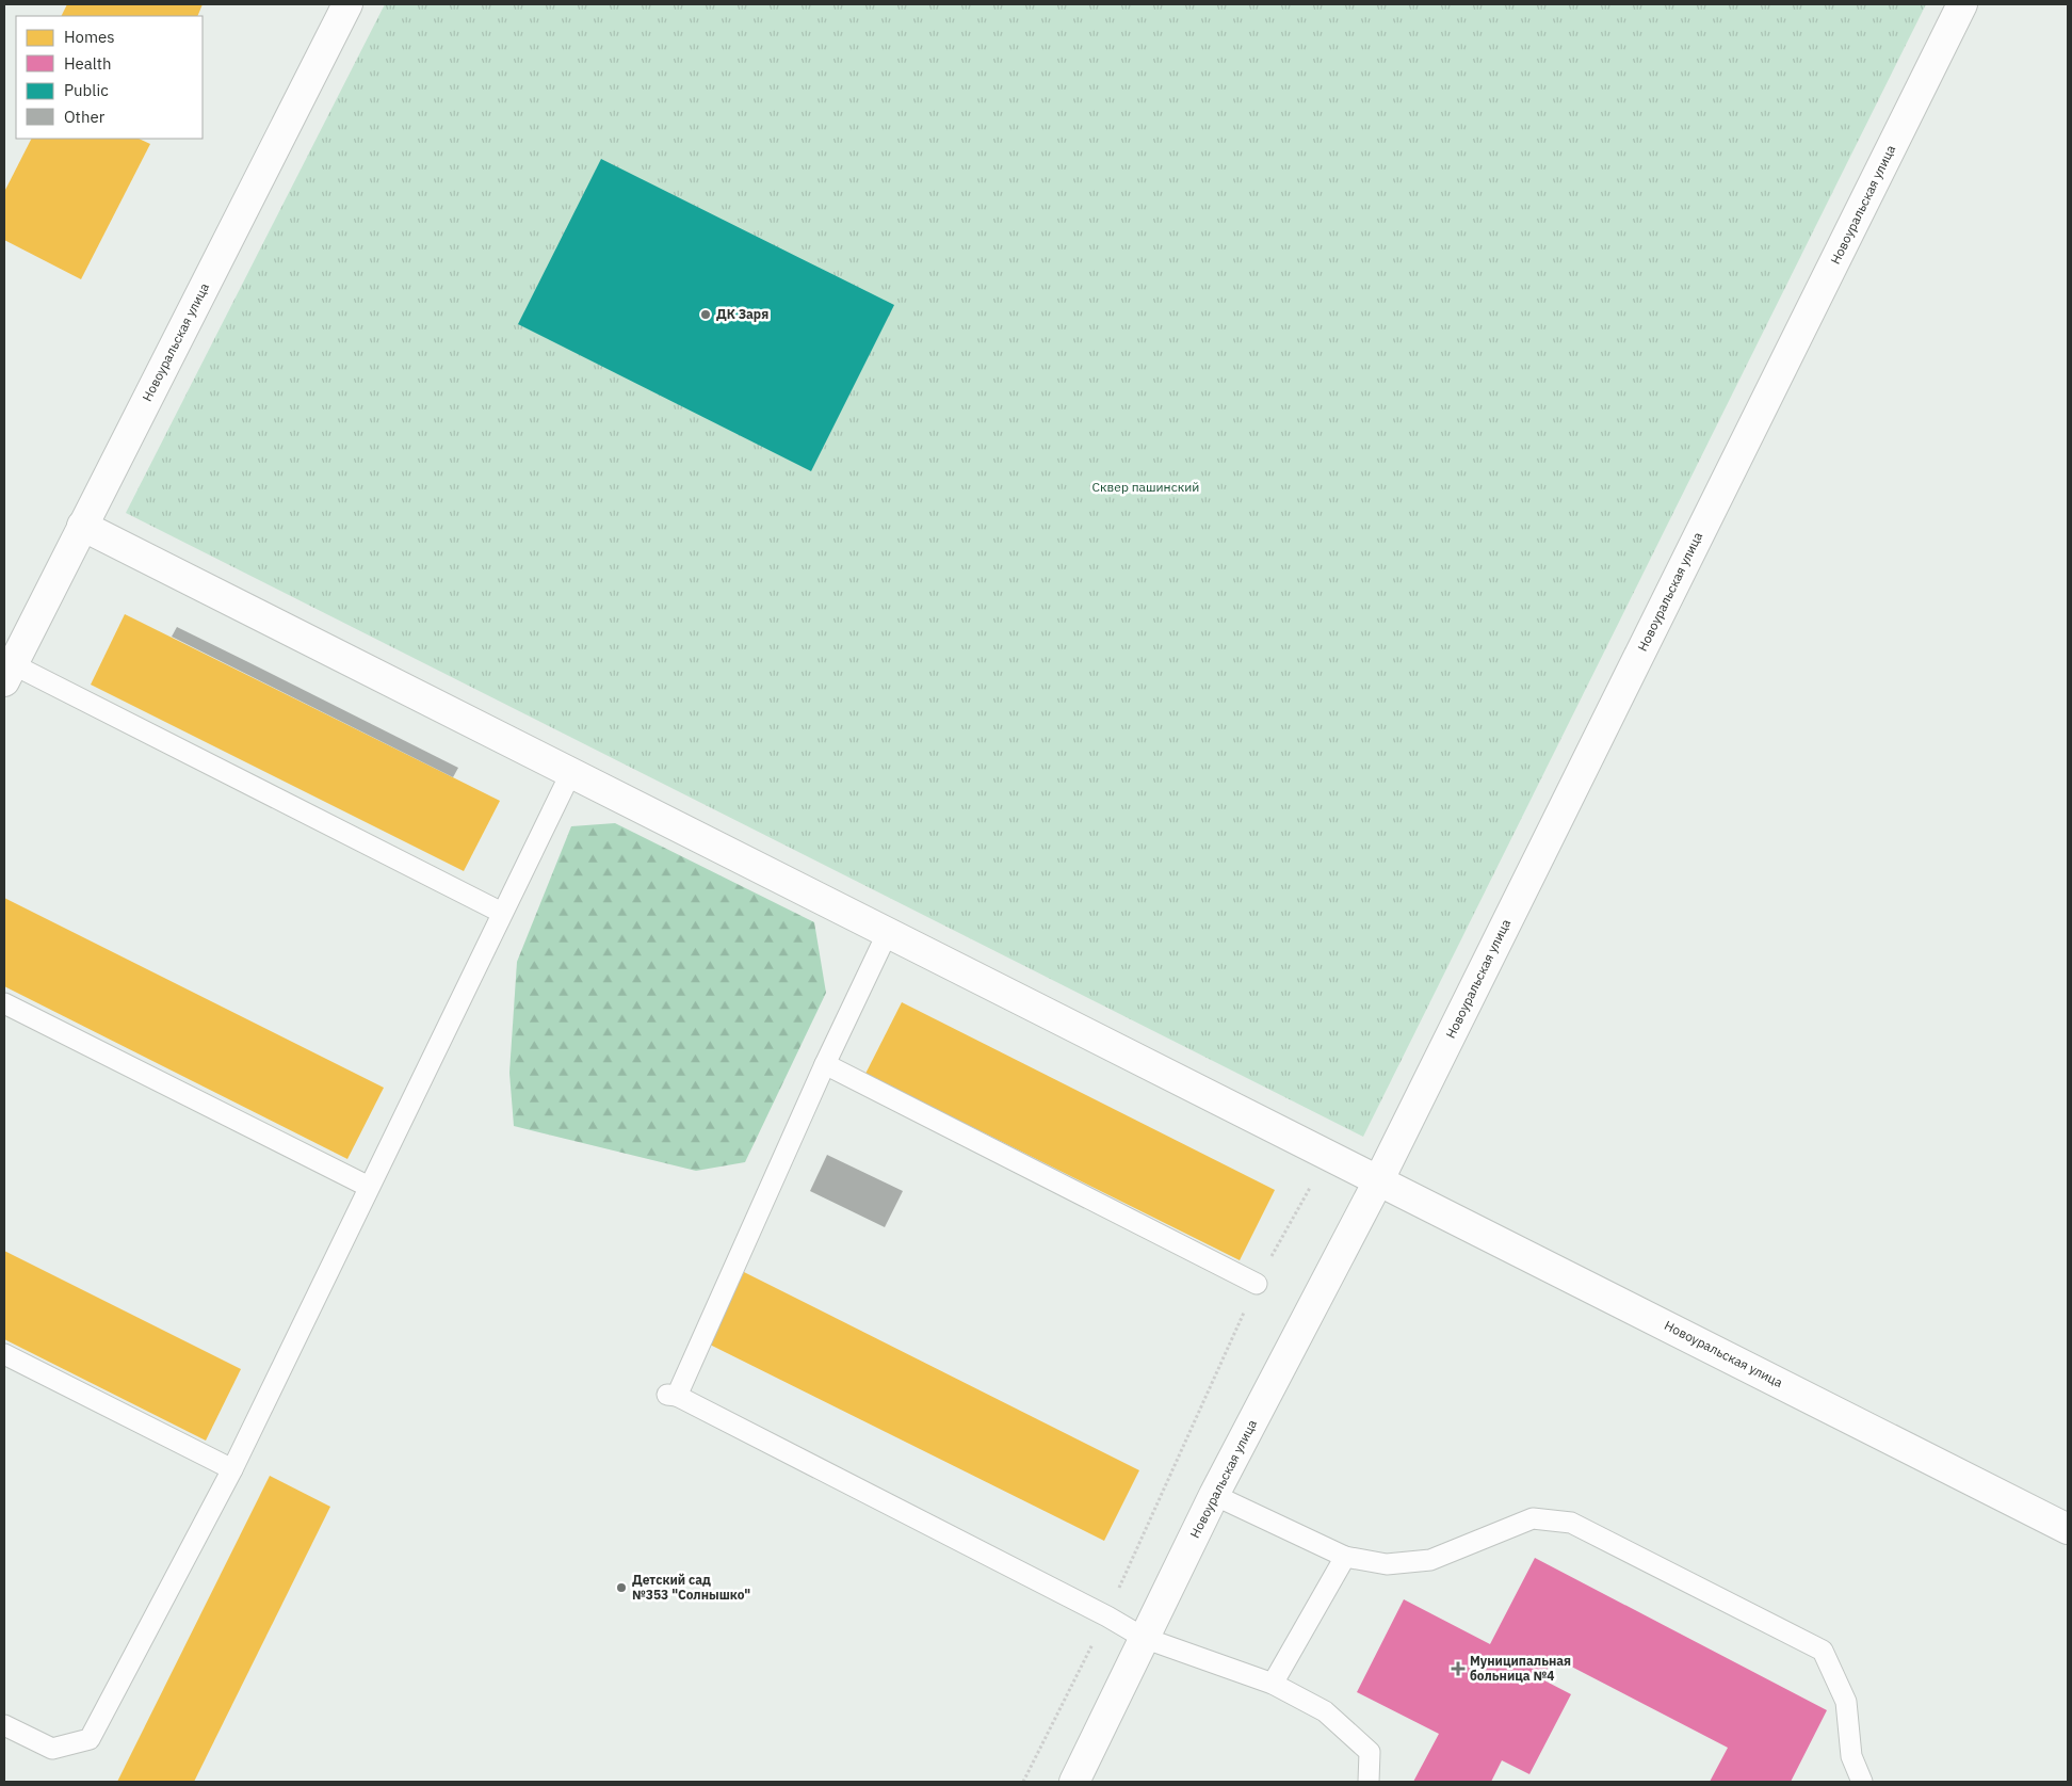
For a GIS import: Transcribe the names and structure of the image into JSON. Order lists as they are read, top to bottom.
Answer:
{
  "streets": {
    "street": ["Новоуральская улица"]
  },
  "parks": ["Сквер пашинский"],
  "places": {
    "other": ["ДК Заря", "Детский сад №353 \"Солнышко\""],
    "health": ["Муниципальная больница №4"]
  },
  "legend": [
    "Homes",
    "Health",
    "Public",
    "Other"
  ]
}
